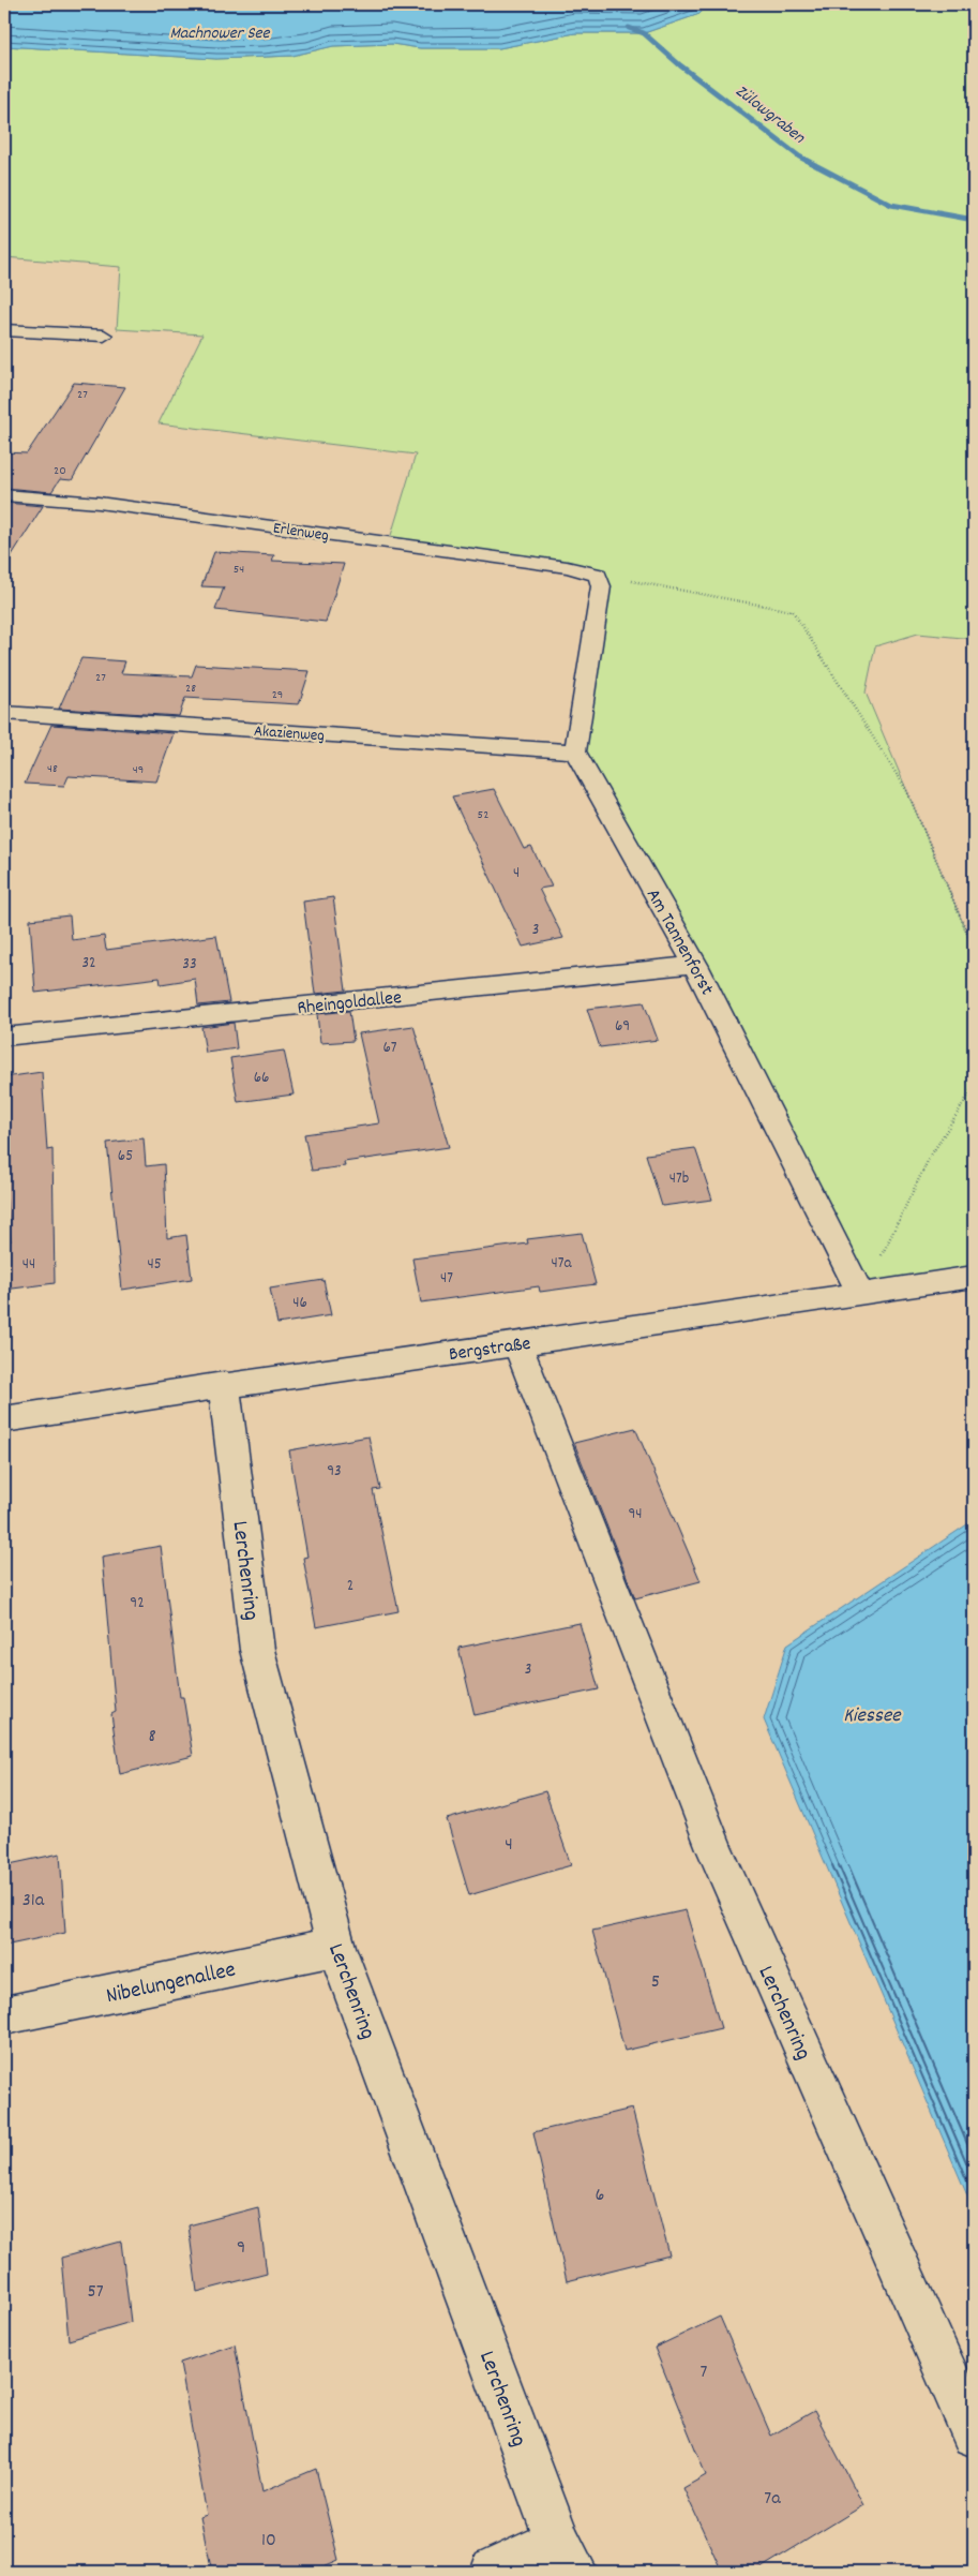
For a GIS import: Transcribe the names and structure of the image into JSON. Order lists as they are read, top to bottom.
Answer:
{
  "streets": {
    "street": [
      "Erlenweg",
      "Akazienweg",
      "Am Tannenforst",
      "Rheingoldallee",
      "Bergstraße",
      "Lerchenring",
      "Nibelungenallee"
    ]
  },
  "crossings": [
    ["Akazienweg", "Am Tannenforst"],
    ["Am Tannenforst", "Rheingoldallee"],
    ["Am Tannenforst", "Bergstraße"],
    ["Bergstraße", "Lerchenring"],
    ["Lerchenring", "Nibelungenallee"]
  ],
  "water": ["Machnower See", "Zülowgraben", "Kiessee"],
  "house_numbers": [
    "27",
    "20",
    "54",
    "27",
    "28",
    "29",
    "48",
    "49",
    "52",
    "4",
    "3",
    "32",
    "33",
    "69",
    "67",
    "66",
    "65",
    "47b",
    "47a",
    "44",
    "45",
    "47",
    "46",
    "93",
    "94",
    "2",
    "92",
    "3",
    "8",
    "4",
    "31a",
    "5",
    "6",
    "9",
    "57",
    "7",
    "7a",
    "10"
  ]
}
